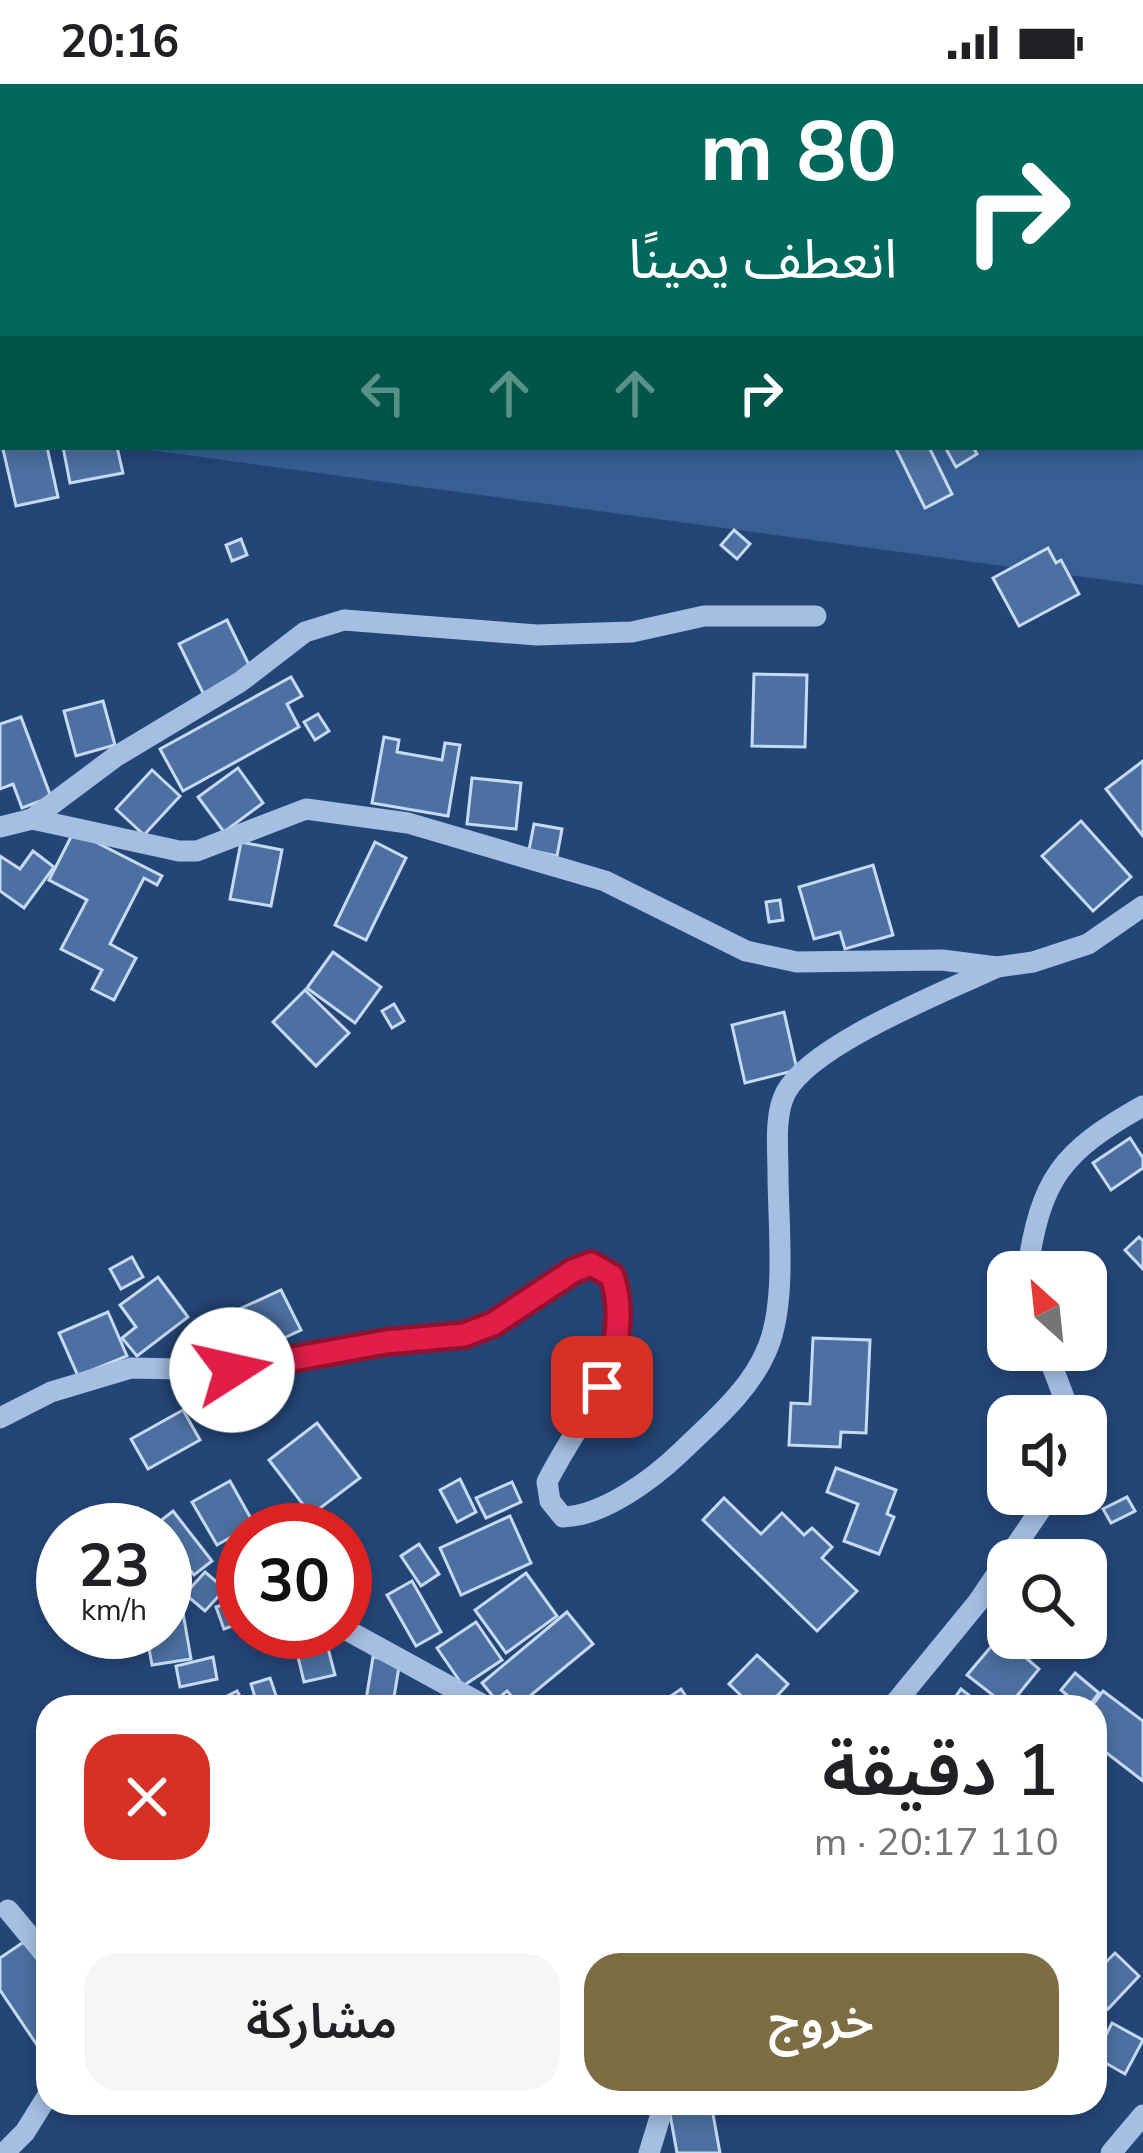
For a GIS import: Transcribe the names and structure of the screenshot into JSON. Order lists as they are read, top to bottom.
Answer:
{
  "north": "top left",
  "page": {
    "status": "20:16",
    "turn": ["80 m", "انعطف يمينًا"],
    "speed": "23 km/h",
    "limit": "30",
    "heading": ["1 دقيقة", "110 m · 20:17"],
    "buttons": ["خروج", "مشاركة"]
  }
}
